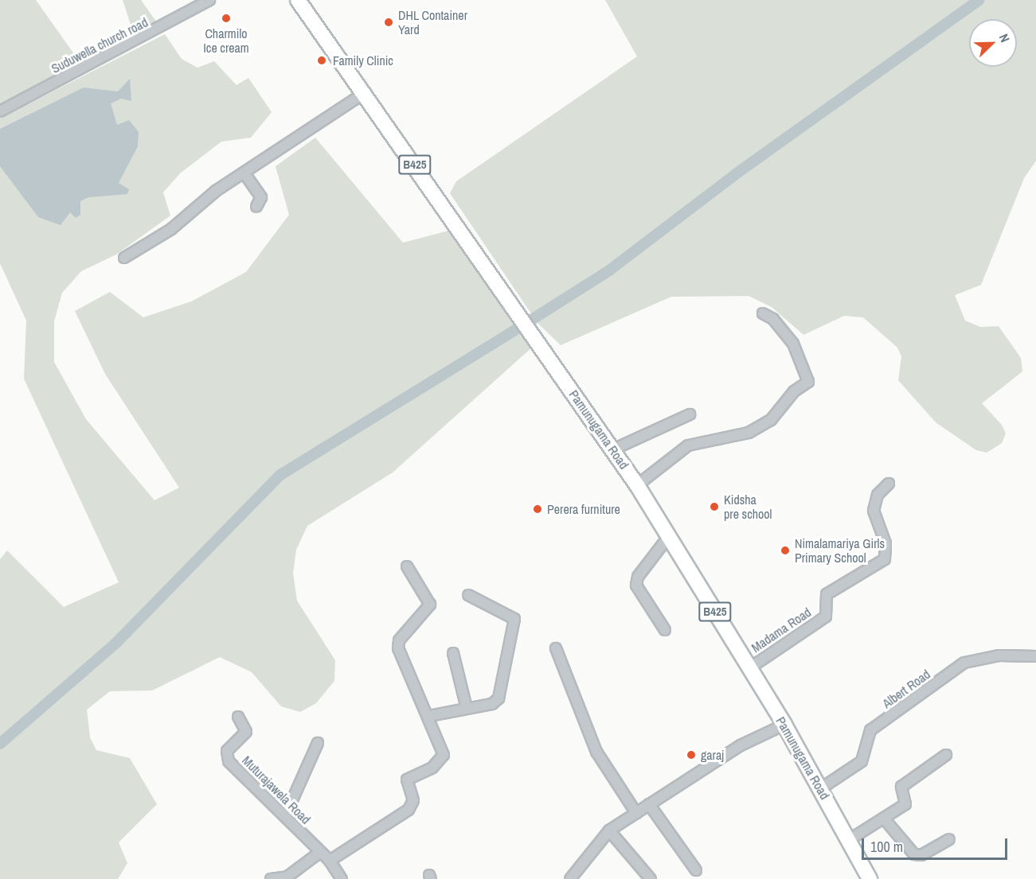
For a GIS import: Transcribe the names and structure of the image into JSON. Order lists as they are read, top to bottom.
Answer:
{
  "streets": {
    "main road": ["B425", "Pamunugama Road"],
    "street": [
      "Suduwella church road",
      "Madama Road",
      "Albert Road",
      "Muturajawela Road"
    ]
  },
  "crossings": [
    ["Pamunugama Road", "Madama Road"],
    ["Pamunugama Road", "Albert Road"]
  ],
  "places": [
    "Charmilo Ice cream",
    "DHL Container Yard",
    "Family Clinic",
    "Kidsha pre school",
    "Perera furniture",
    "Nimalamariya Girls Primary School",
    "garaj"
  ],
  "scale_bar": "100 m",
  "north": "top right"
}
